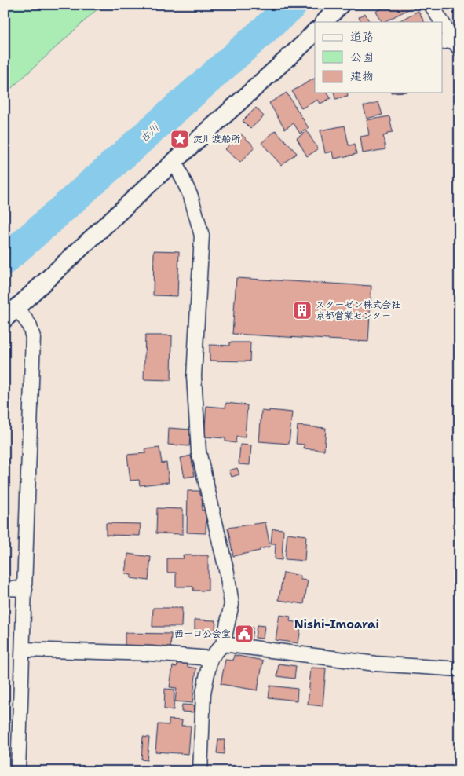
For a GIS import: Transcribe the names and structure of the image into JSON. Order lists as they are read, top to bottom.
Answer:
{
  "districts": ["Nishi-Imoarai"],
  "water": ["古川"],
  "places": {
    "place": ["淀川渡船所"],
    "building": ["スターゼン株式会社 京都営業センター"],
    "public building": ["西一口公会堂"]
  },
  "legend": ["道路", "公園", "建物"]
}
